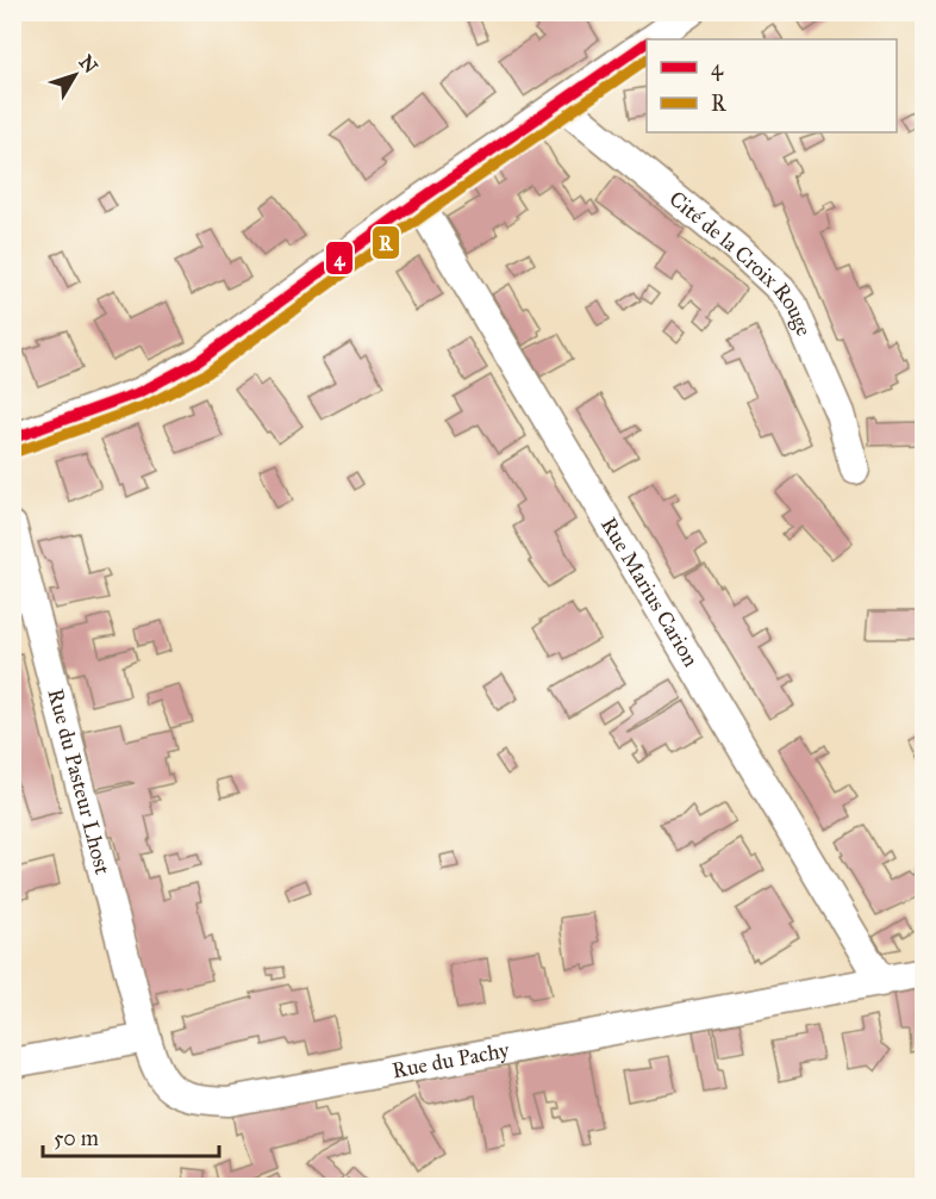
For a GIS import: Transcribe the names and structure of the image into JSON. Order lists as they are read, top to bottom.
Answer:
{
  "streets": {
    "street": [
      "Cité de la Croix Rouge",
      "Rue Marius Carion",
      "Rue du Pasteur Lhost",
      "Rue du Pachy"
    ]
  },
  "crossings": [
    ["Rue Marius Carion", "Rue du Pachy"],
    ["Rue du Pasteur Lhost", "Rue du Pachy"]
  ],
  "lines": ["transit line 4", "transit line R"],
  "legend": ["4", "R"],
  "scale_bar": "50 m",
  "north": "top right"
}
